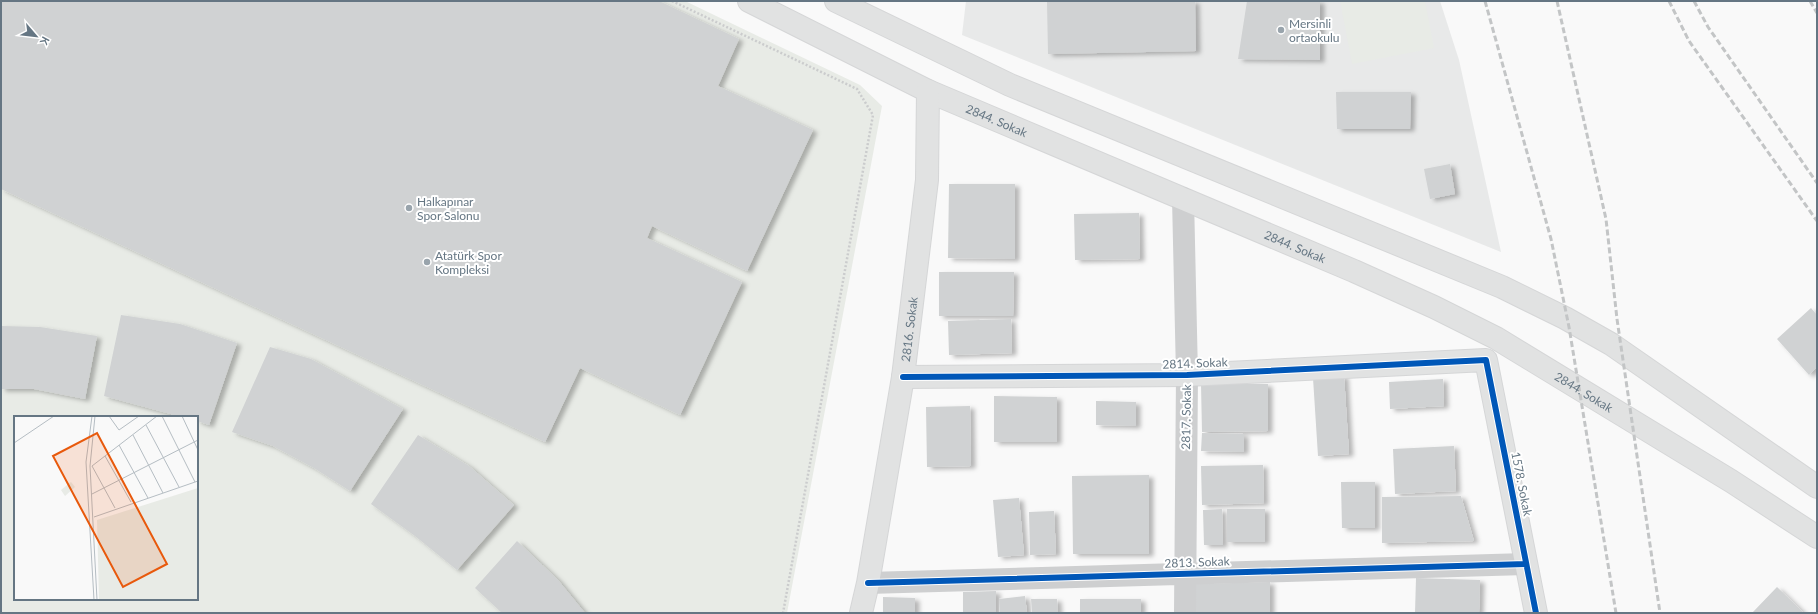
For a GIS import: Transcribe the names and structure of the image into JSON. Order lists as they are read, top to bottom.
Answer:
{
  "streets": {
    "main road": [
      "2844. Sokak",
      "2816. Sokak",
      "2814. Sokak",
      "1578. Sokak"
    ],
    "street": ["2817. Sokak", "2813. Sokak"]
  },
  "crossings": [
    ["2844. Sokak", "2816. Sokak"],
    ["2844. Sokak", "2817. Sokak"],
    ["2816. Sokak", "2814. Sokak"],
    ["2816. Sokak", "2813. Sokak"],
    ["2814. Sokak", "2817. Sokak"],
    ["2814. Sokak", "1578. Sokak"],
    ["2817. Sokak", "2813. Sokak"],
    ["1578. Sokak", "2813. Sokak"]
  ],
  "places": ["Mersinli ortaokulu", "Halkapınar Spor Salonu", "Atatürk Spor Kompleksi"],
  "north": "bottom right"
}
